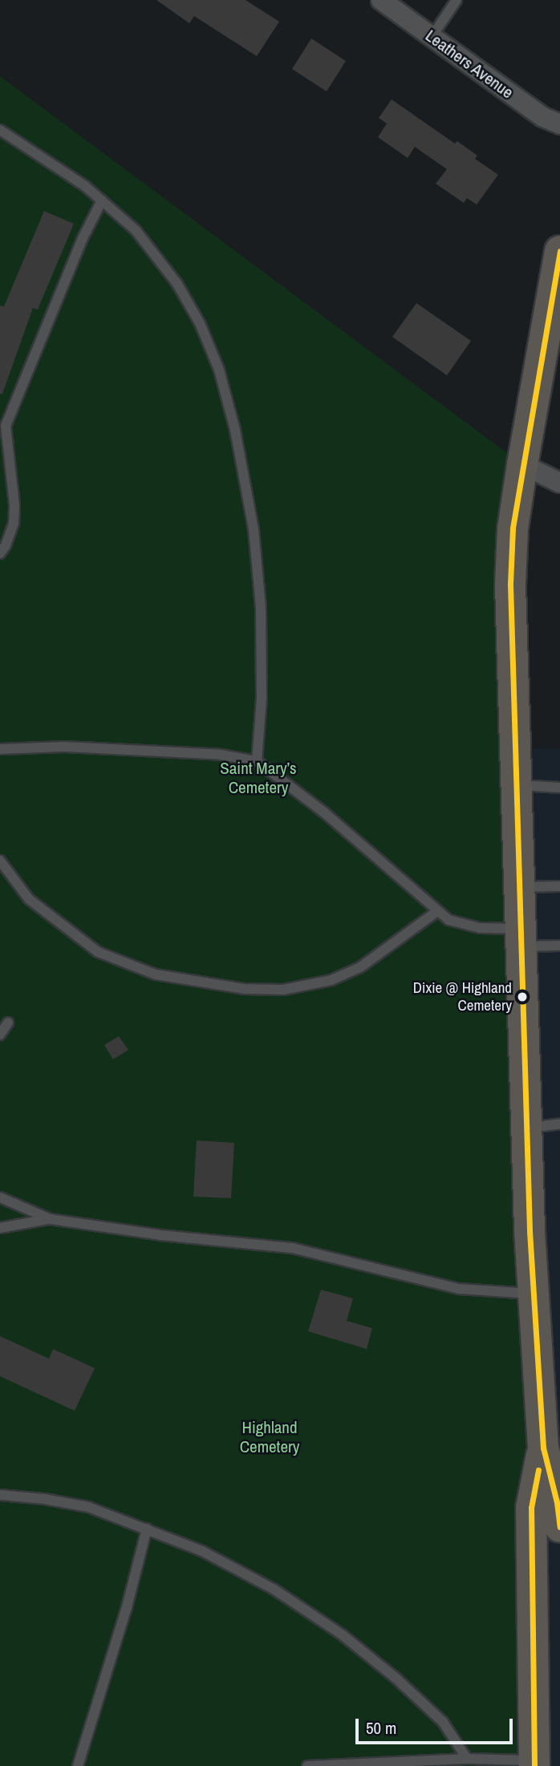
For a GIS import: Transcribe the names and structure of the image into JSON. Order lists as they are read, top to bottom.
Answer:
{
  "streets": {
    "street": ["Leathers Avenue"]
  },
  "parks": ["Saint Mary’s Cemetery", "Highland Cemetery"],
  "places": ["Dixie @ Highland Cemetery"],
  "scale_bar": "50 m"
}
